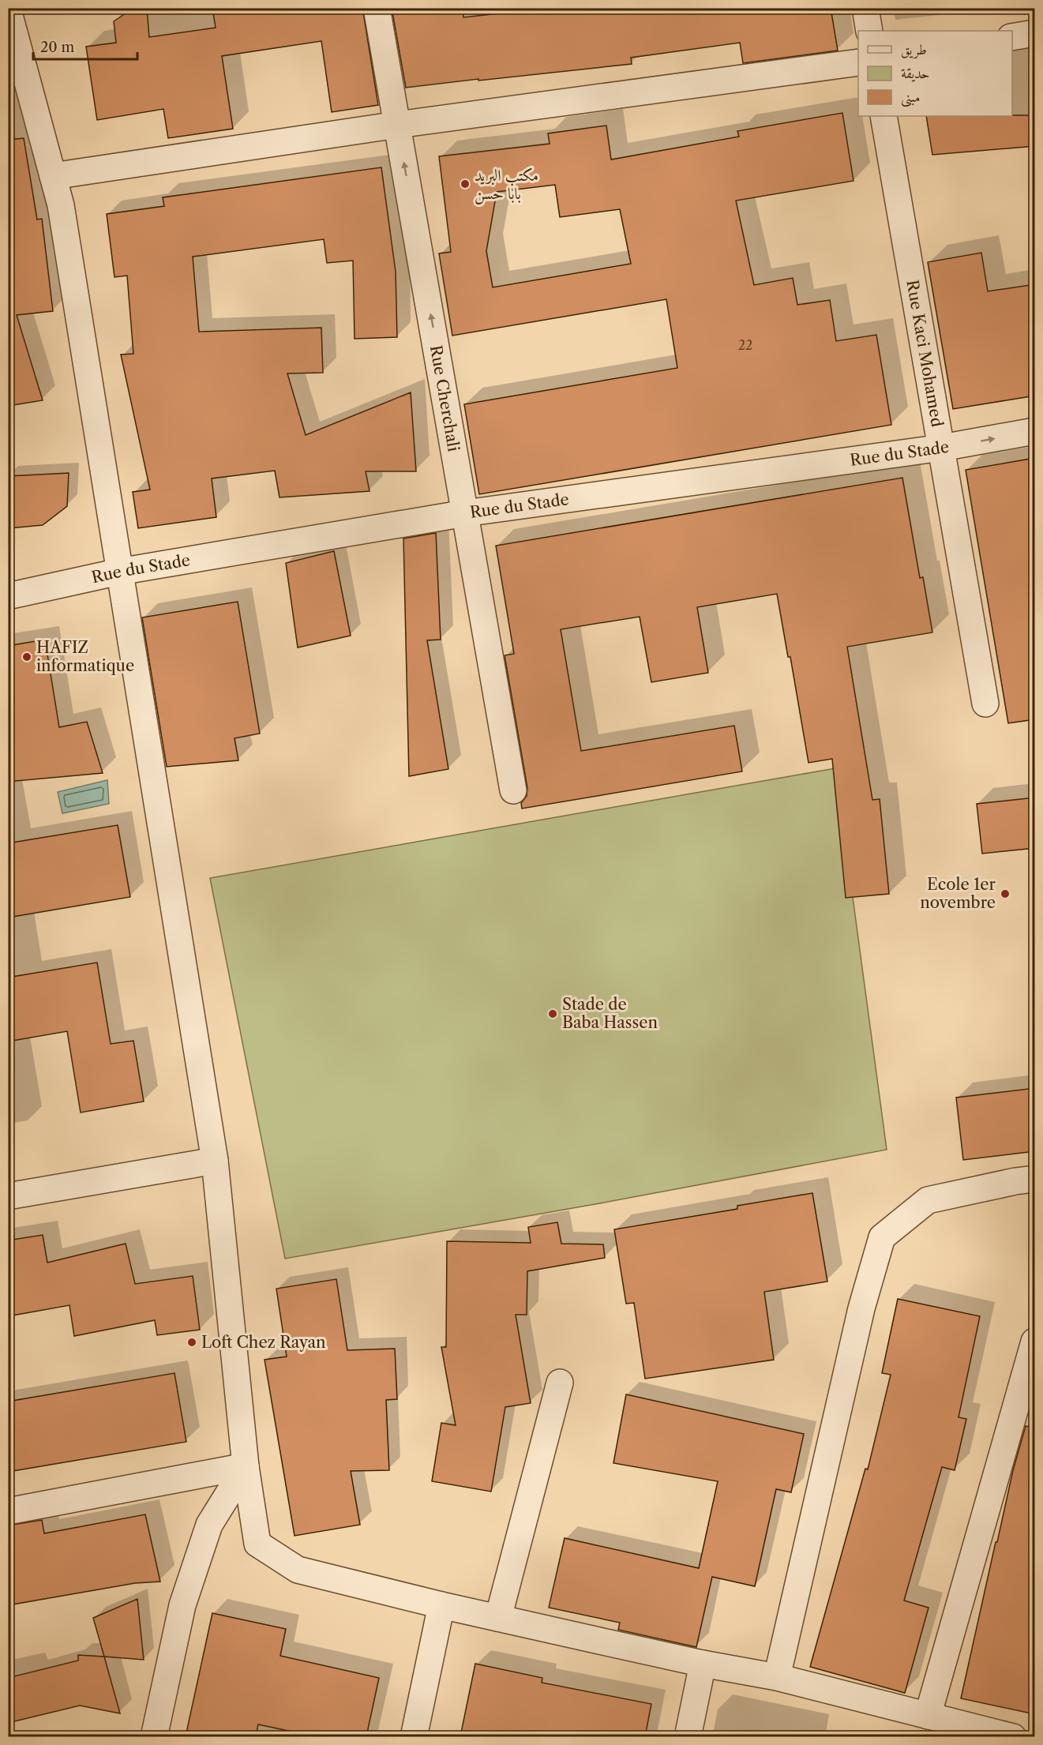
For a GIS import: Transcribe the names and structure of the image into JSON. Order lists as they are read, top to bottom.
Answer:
{
  "streets": {
    "street": ["Rue Kaci Mohamed", "Rue Cherchali", "Rue du Stade"]
  },
  "crossings": [
    ["Rue Kaci Mohamed", "Rue du Stade"],
    ["Rue Cherchali", "Rue du Stade"]
  ],
  "one_way": ["Rue Cherchali"],
  "places": [
    "مكتب البريد بابا حسن",
    "HAFIZ informatique",
    "Ecole 1er novembre",
    "Stade de Baba Hassen",
    "Loft Chez Rayan"
  ],
  "house_numbers": ["22"],
  "legend": ["طريق", "حديقة", "مبنى"],
  "scale_bar": "20 m"
}
